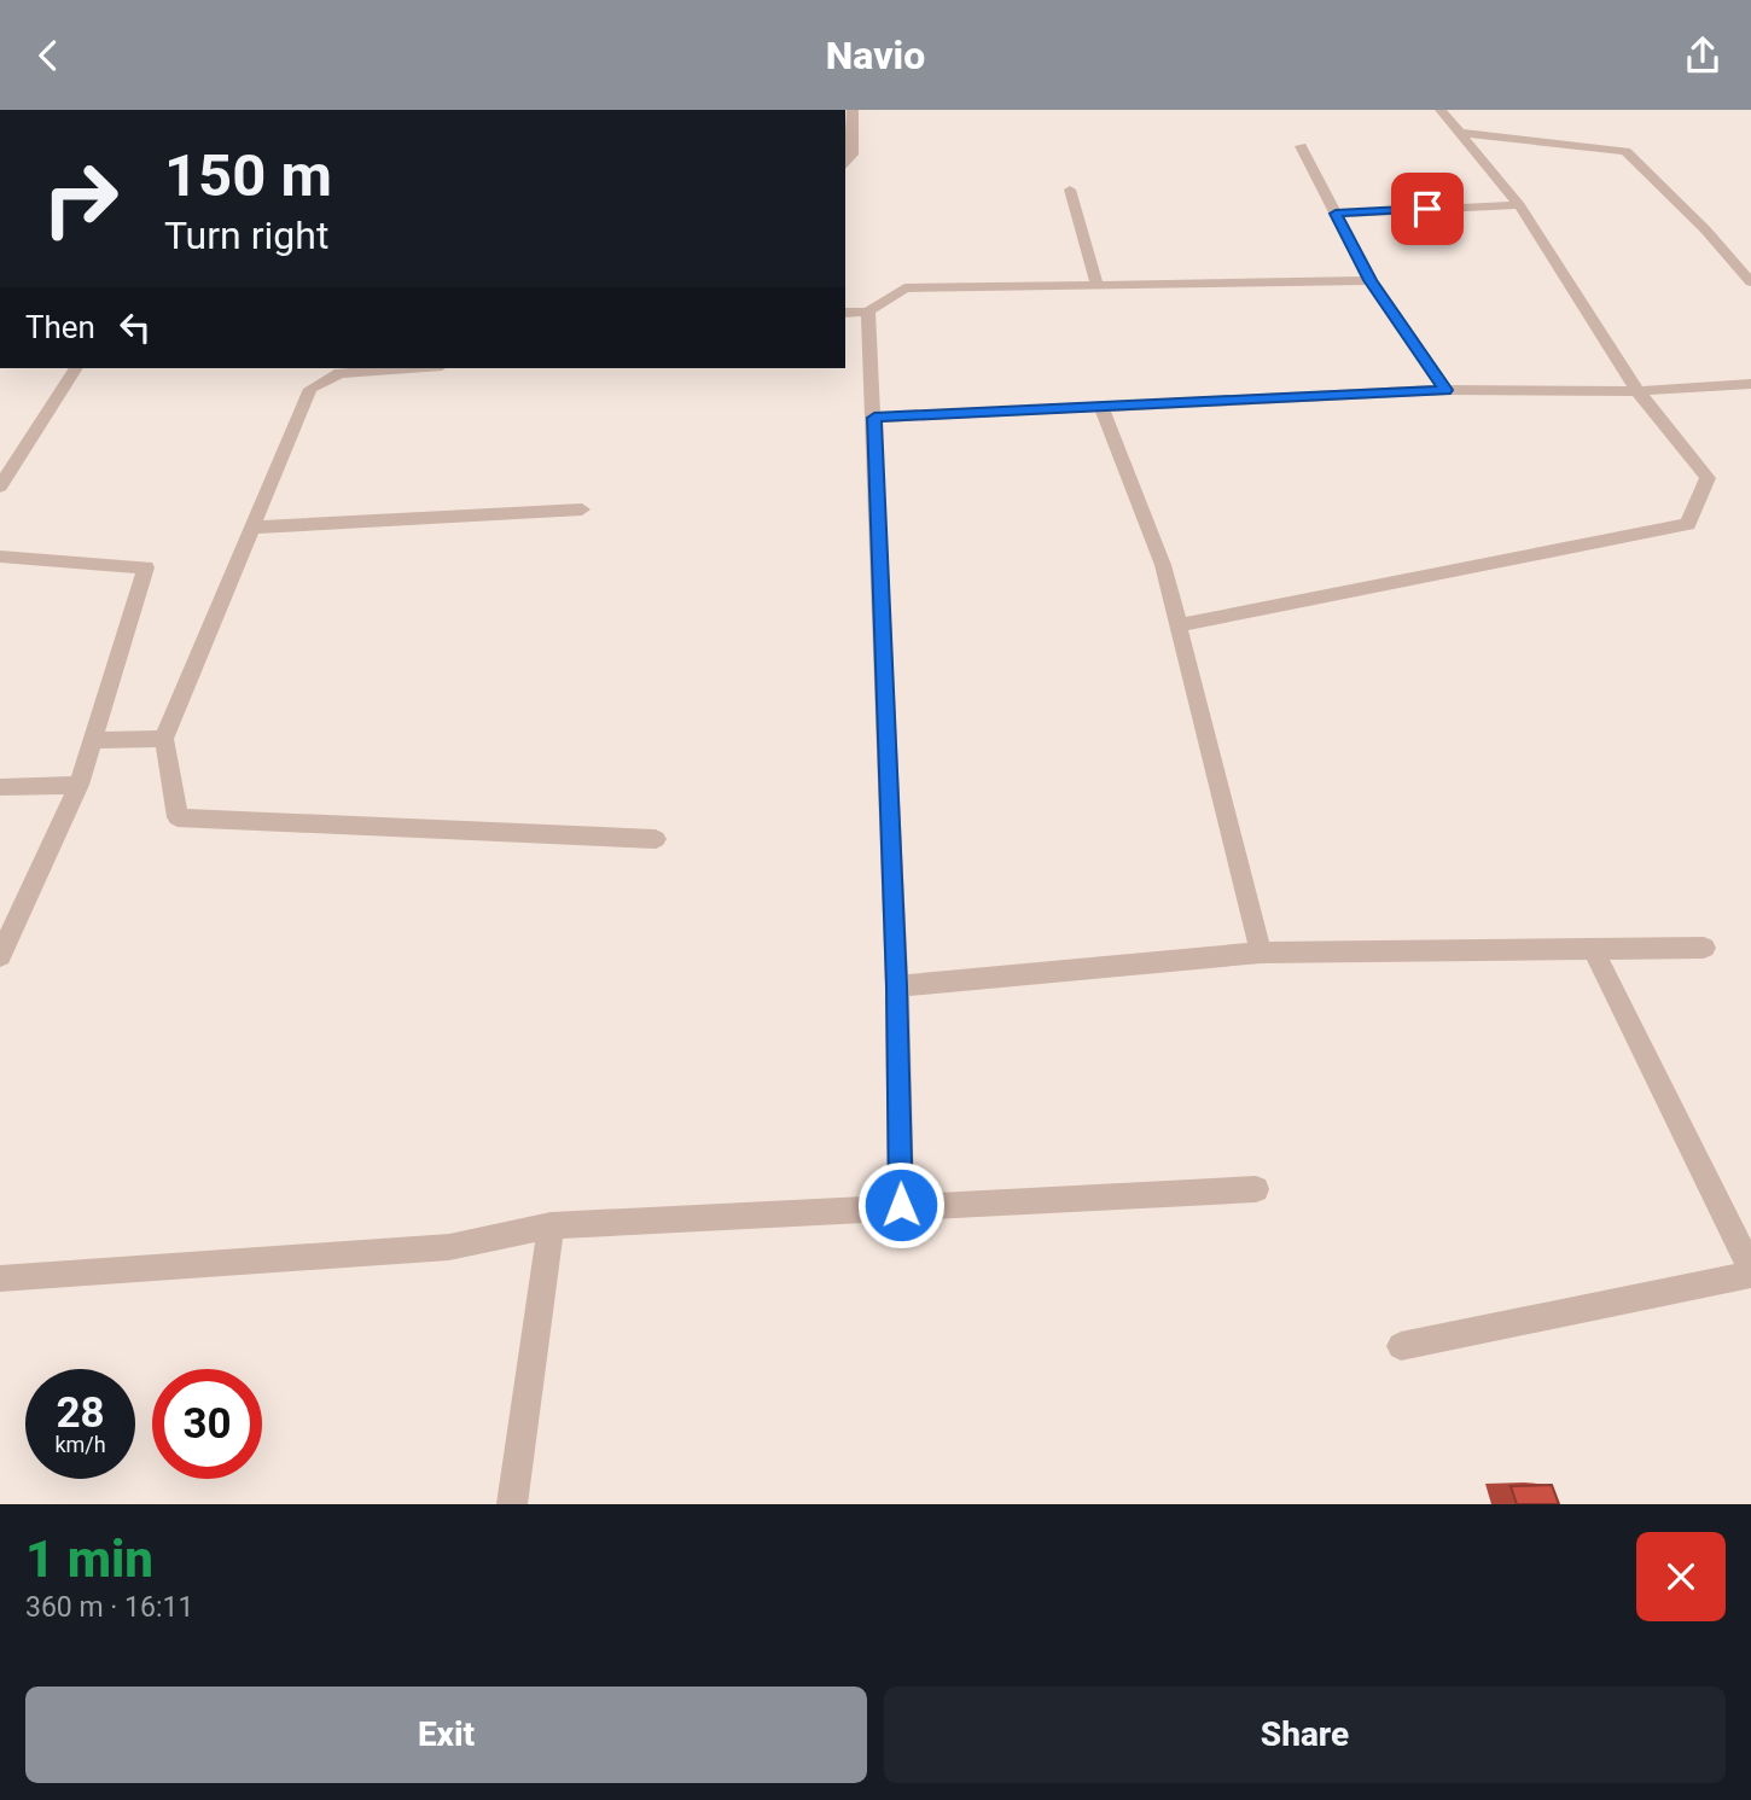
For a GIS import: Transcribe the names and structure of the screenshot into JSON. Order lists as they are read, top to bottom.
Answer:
{
  "page": {
    "header": "Navio",
    "turn": ["150 m", "Turn right"],
    "then": "Then",
    "speed": "28 km/h",
    "limit": "30",
    "heading": ["1 min", "360 m · 16:11"],
    "buttons": ["Exit", "Share"]
  }
}
